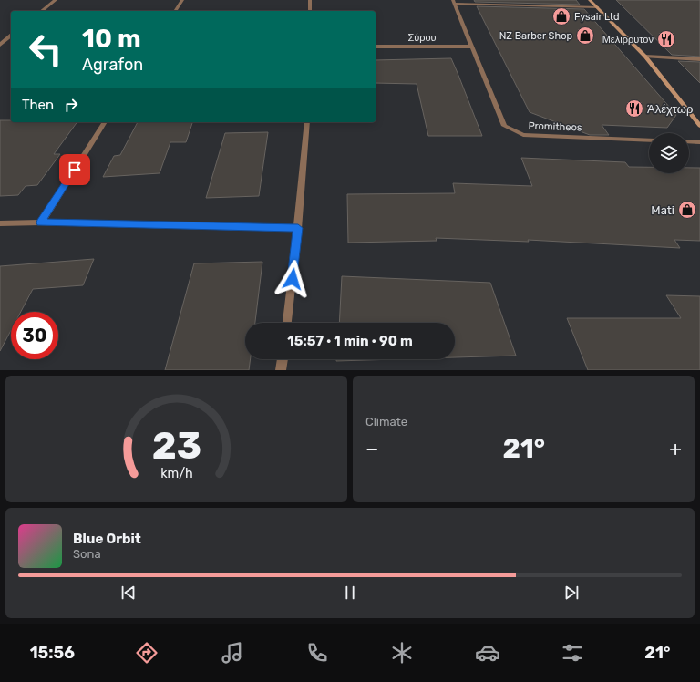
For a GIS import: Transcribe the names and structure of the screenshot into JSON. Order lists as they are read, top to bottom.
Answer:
{
  "streets": {
    "street": ["Σύρου", "Promitheos"]
  },
  "crossings": [
    ["Σύρου", "Promitheos"]
  ],
  "places": {
    "shop": ["Fysair Ltd", "NZ Barber Shop", "Mati"],
    "restaurant": ["Μελιρρυτον", "Άλέχτωρ"]
  },
  "page": {
    "turn": ["10 m", "Agrafon"],
    "then": "Then",
    "limit": "30",
    "trip": "15:57 · 1 min · 90 m",
    "tile": "Climate",
    "heat": ["−", "21°", "+"],
    "song": ["Blue Orbit", "Sona"],
    "tabs": ["15:56", "21°"],
    "gauge": ["23", "km/h"]
  }
}
